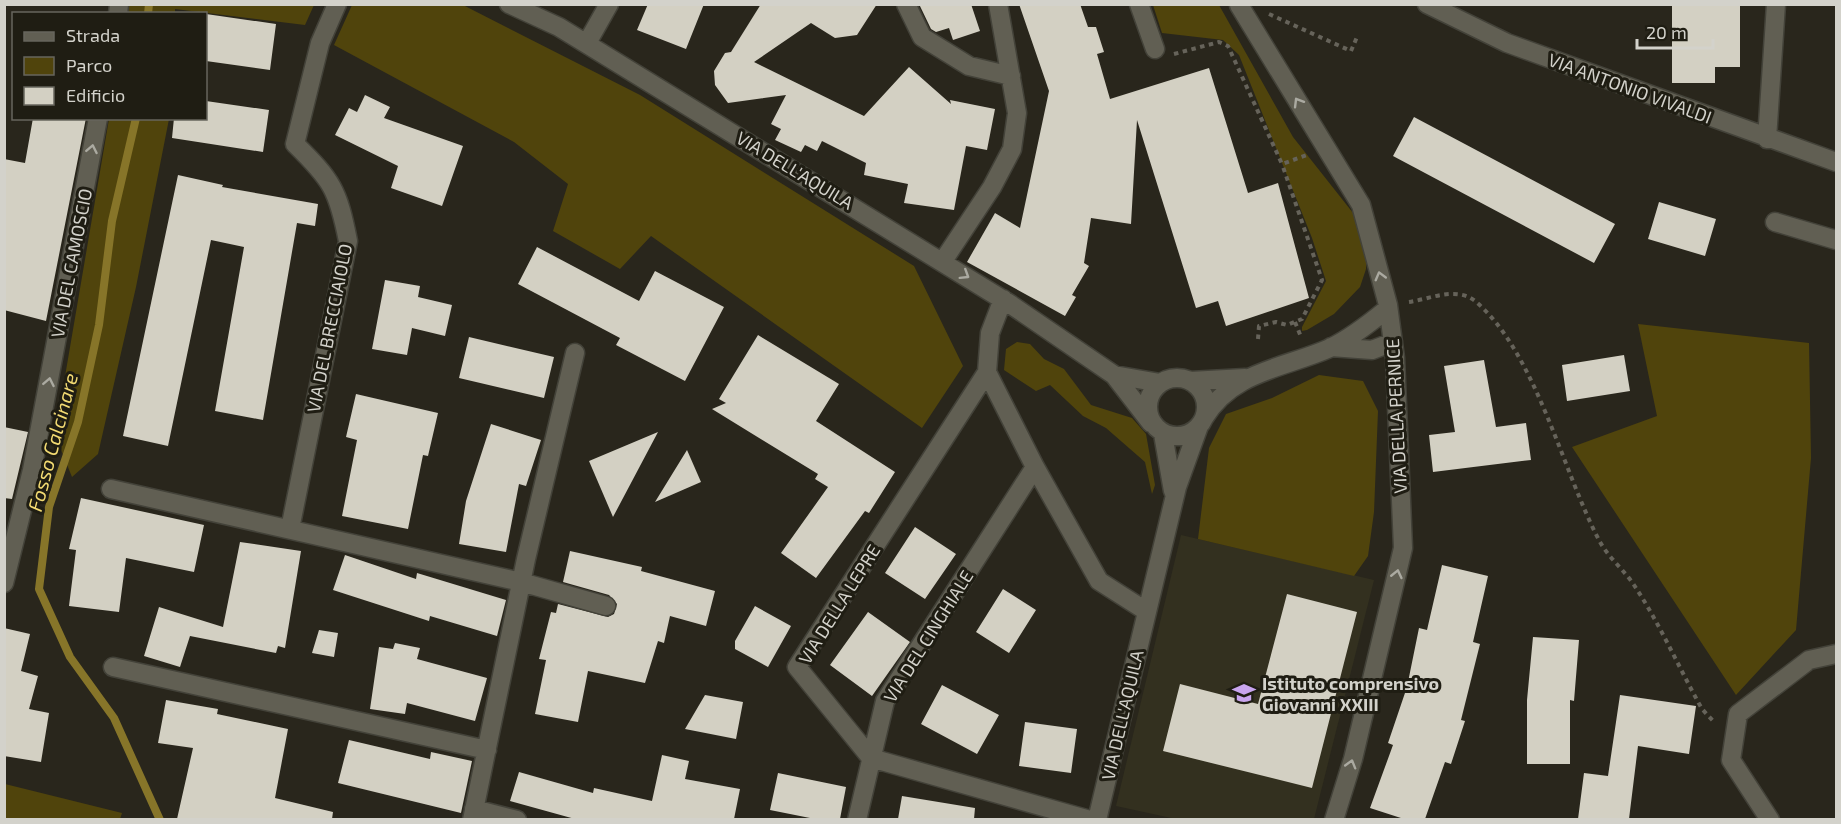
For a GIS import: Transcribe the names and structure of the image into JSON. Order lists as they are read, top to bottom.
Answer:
{
  "streets": {
    "street": [
      "VIA ANTONIO VIVALDI",
      "VIA DELL'AQUILA",
      "VIA DEL CAMOSCIO",
      "VIA DEL BRECCIAIOLO",
      "VIA DELLA PERNICE",
      "VIA DELLA LEPRE",
      "VIA DEL CINGHIALE"
    ]
  },
  "crossings": [
    ["VIA DELL'AQUILA", "VIA DELLA PERNICE"],
    ["VIA DELLA LEPRE", "VIA DEL CINGHIALE"]
  ],
  "one_way": ["VIA DEL CAMOSCIO", "VIA DELLA PERNICE"],
  "water": ["Fosso Calcinare"],
  "places": {
    "school or university": ["Istituto comprensivo Giovanni XXIII"]
  },
  "legend": ["Strada", "Parco", "Edificio"],
  "scale_bar": "20 m"
}
